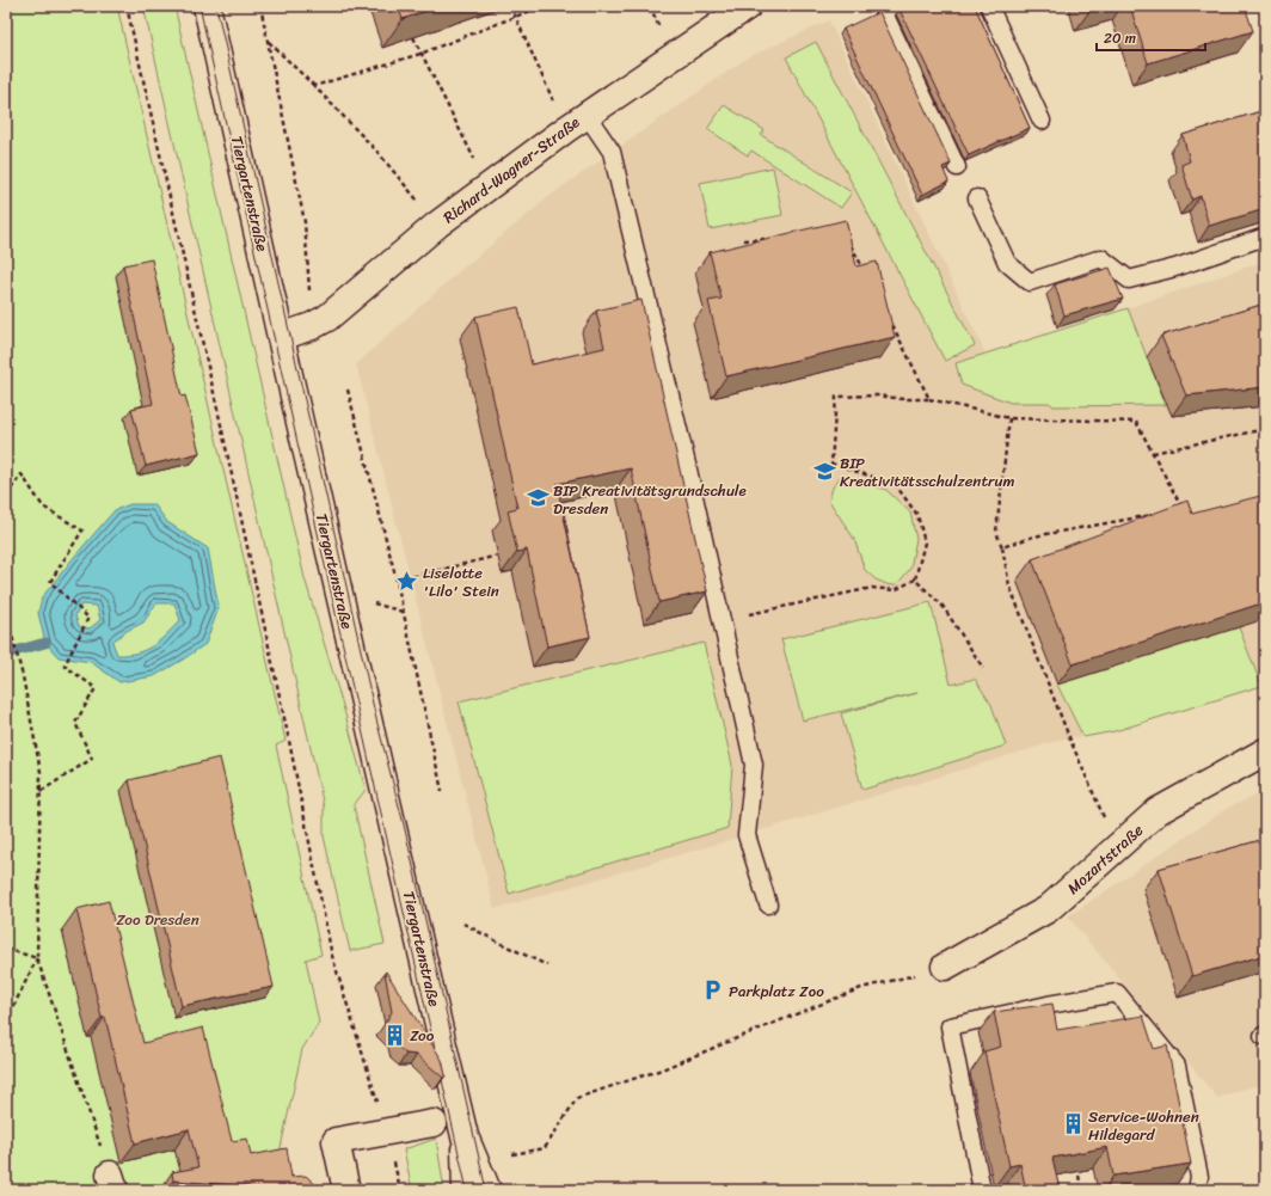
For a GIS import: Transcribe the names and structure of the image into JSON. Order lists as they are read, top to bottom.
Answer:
{
  "streets": {
    "main road": ["Richard-Wagner-Straße", "Tiergartenstraße", "Mozartstraße"]
  },
  "crossings": [
    ["Richard-Wagner-Straße", "Tiergartenstraße"]
  ],
  "parks": ["Zoo Dresden"],
  "places": {
    "school or university": ["BIP Kreativitätsschulzentrum", "BIP Kreativitätsgrundschule Dresden"],
    "place": ["Liselotte 'Lilo' Stein"],
    "parking": ["Parkplatz Zoo"],
    "building": ["Zoo", "Service-Wohnen Hildegard"]
  },
  "scale_bar": "20 m"
}
